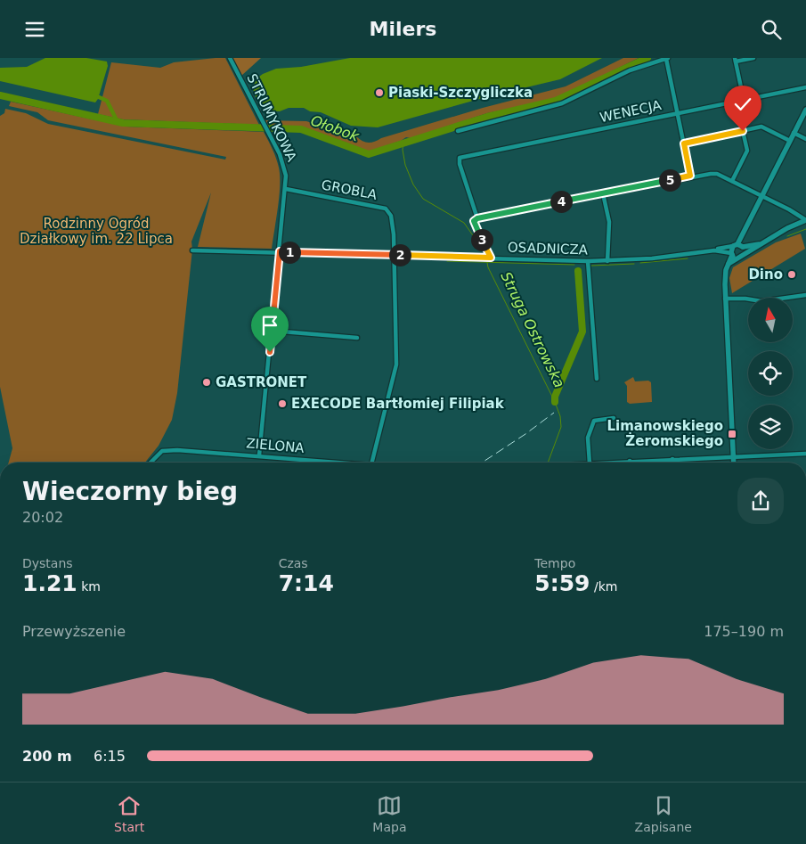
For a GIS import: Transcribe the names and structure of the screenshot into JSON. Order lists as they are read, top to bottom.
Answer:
{
  "streets": {
    "street": [
      "WENECJA",
      "STRUMYKOWA",
      "GROBLA",
      "OSADNICZA",
      "ZIELONA"
    ]
  },
  "crossings": [
    ["STRUMYKOWA", "GROBLA"],
    ["STRUMYKOWA", "OSADNICZA"],
    ["STRUMYKOWA", "ZIELONA"],
    ["GROBLA", "OSADNICZA"]
  ],
  "water": ["Ołobok", "Struga Ostrowska"],
  "parks": ["Rodzinny Ogród Działkowy im. 22 Lipca"],
  "places": {
    "other": [
      "Piaski-Szczygliczka",
      "Dino",
      "GASTRONET",
      "EXECODE Bartłomiej Filipiak"
    ],
    "transit": ["Limanowskiego Żeromskiego"]
  },
  "north": "top",
  "page": {
    "header": "Milers",
    "pins": [
      "5",
      "4",
      "3",
      "1",
      "2"
    ],
    "heading": ["Wieczorny bieg", "20:02"],
    "stats": [
      ["Dystans", "1.21 km"],
      ["Czas", "7:14"],
      ["Tempo", "5:59 /km"]
    ],
    "chart": ["Przewyższenie", "175–190 m"],
    "list": [
      {
        "name": "200 m",
        "note": "6:15"
      }
    ],
    "tabs": ["Start", "Mapa", "Zapisane"]
  }
}
